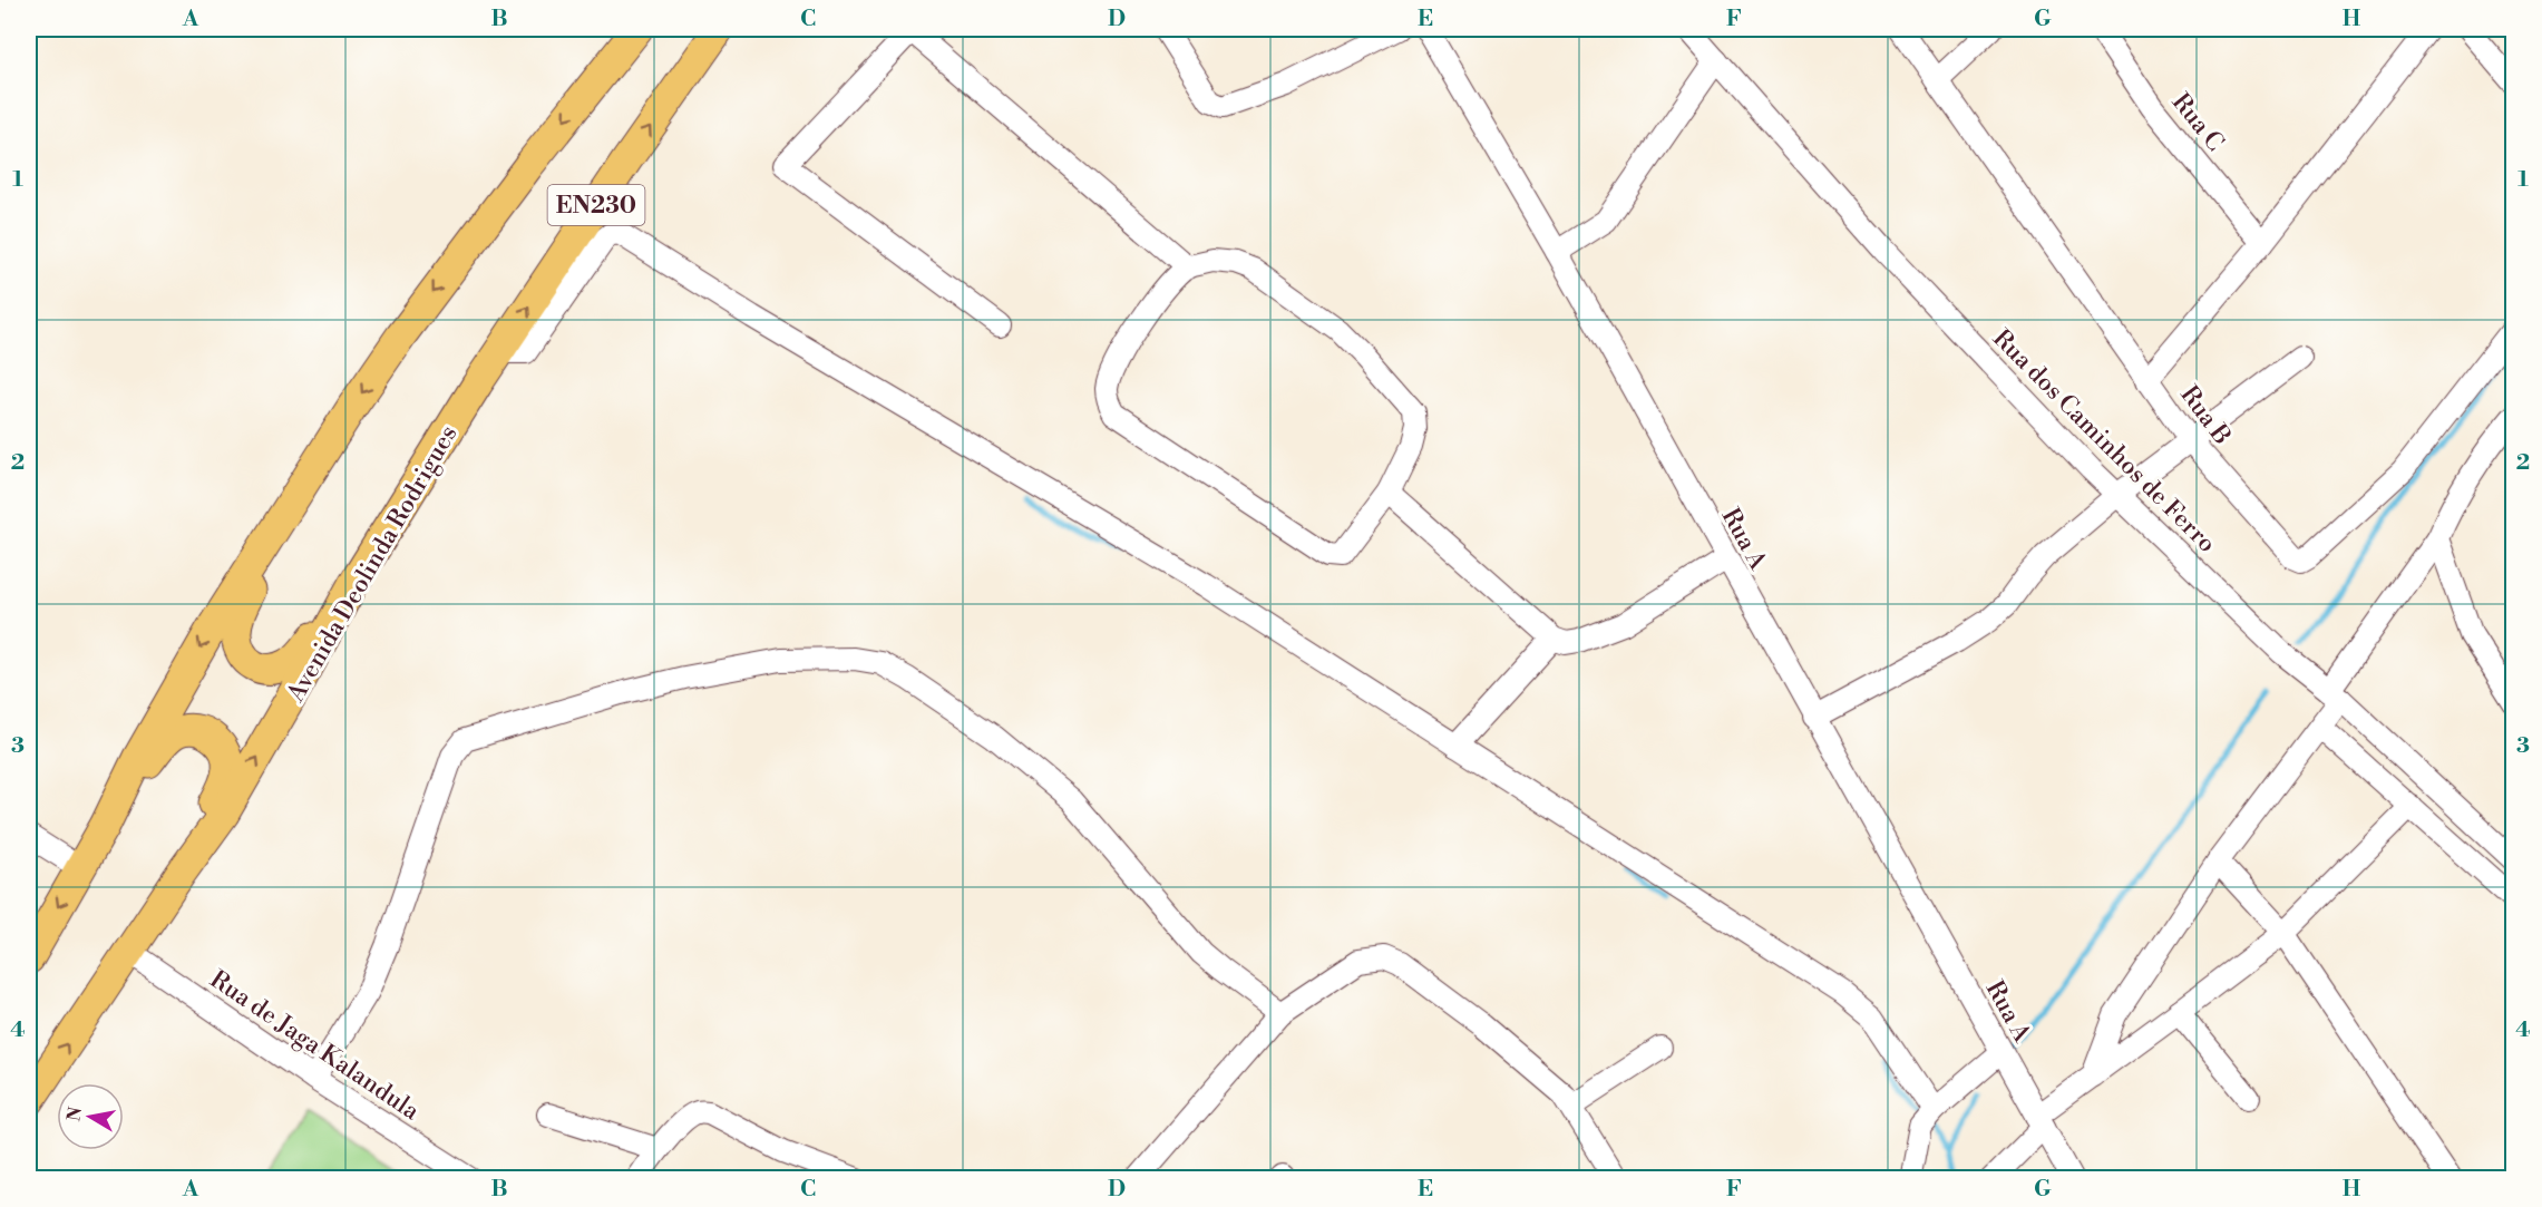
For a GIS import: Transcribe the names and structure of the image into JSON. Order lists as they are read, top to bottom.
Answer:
{
  "streets": {
    "highway": ["EN230", "Avenida Deolinda Rodrigues"],
    "street": [
      "Rua C",
      "Rua B",
      "Rua dos Caminhos de Ferro",
      "Rua A",
      "Rua de Jaga Kalandula"
    ]
  },
  "crossings": [
    ["Avenida Deolinda Rodrigues", "Rua de Jaga Kalandula"]
  ],
  "north": "left",
  "grid": {
    "columns": [
      "A",
      "B",
      "C",
      "D",
      "E",
      "F",
      "G",
      "H"
    ],
    "rows": [
      "1",
      "2",
      "3",
      "4"
    ]
  }
}
